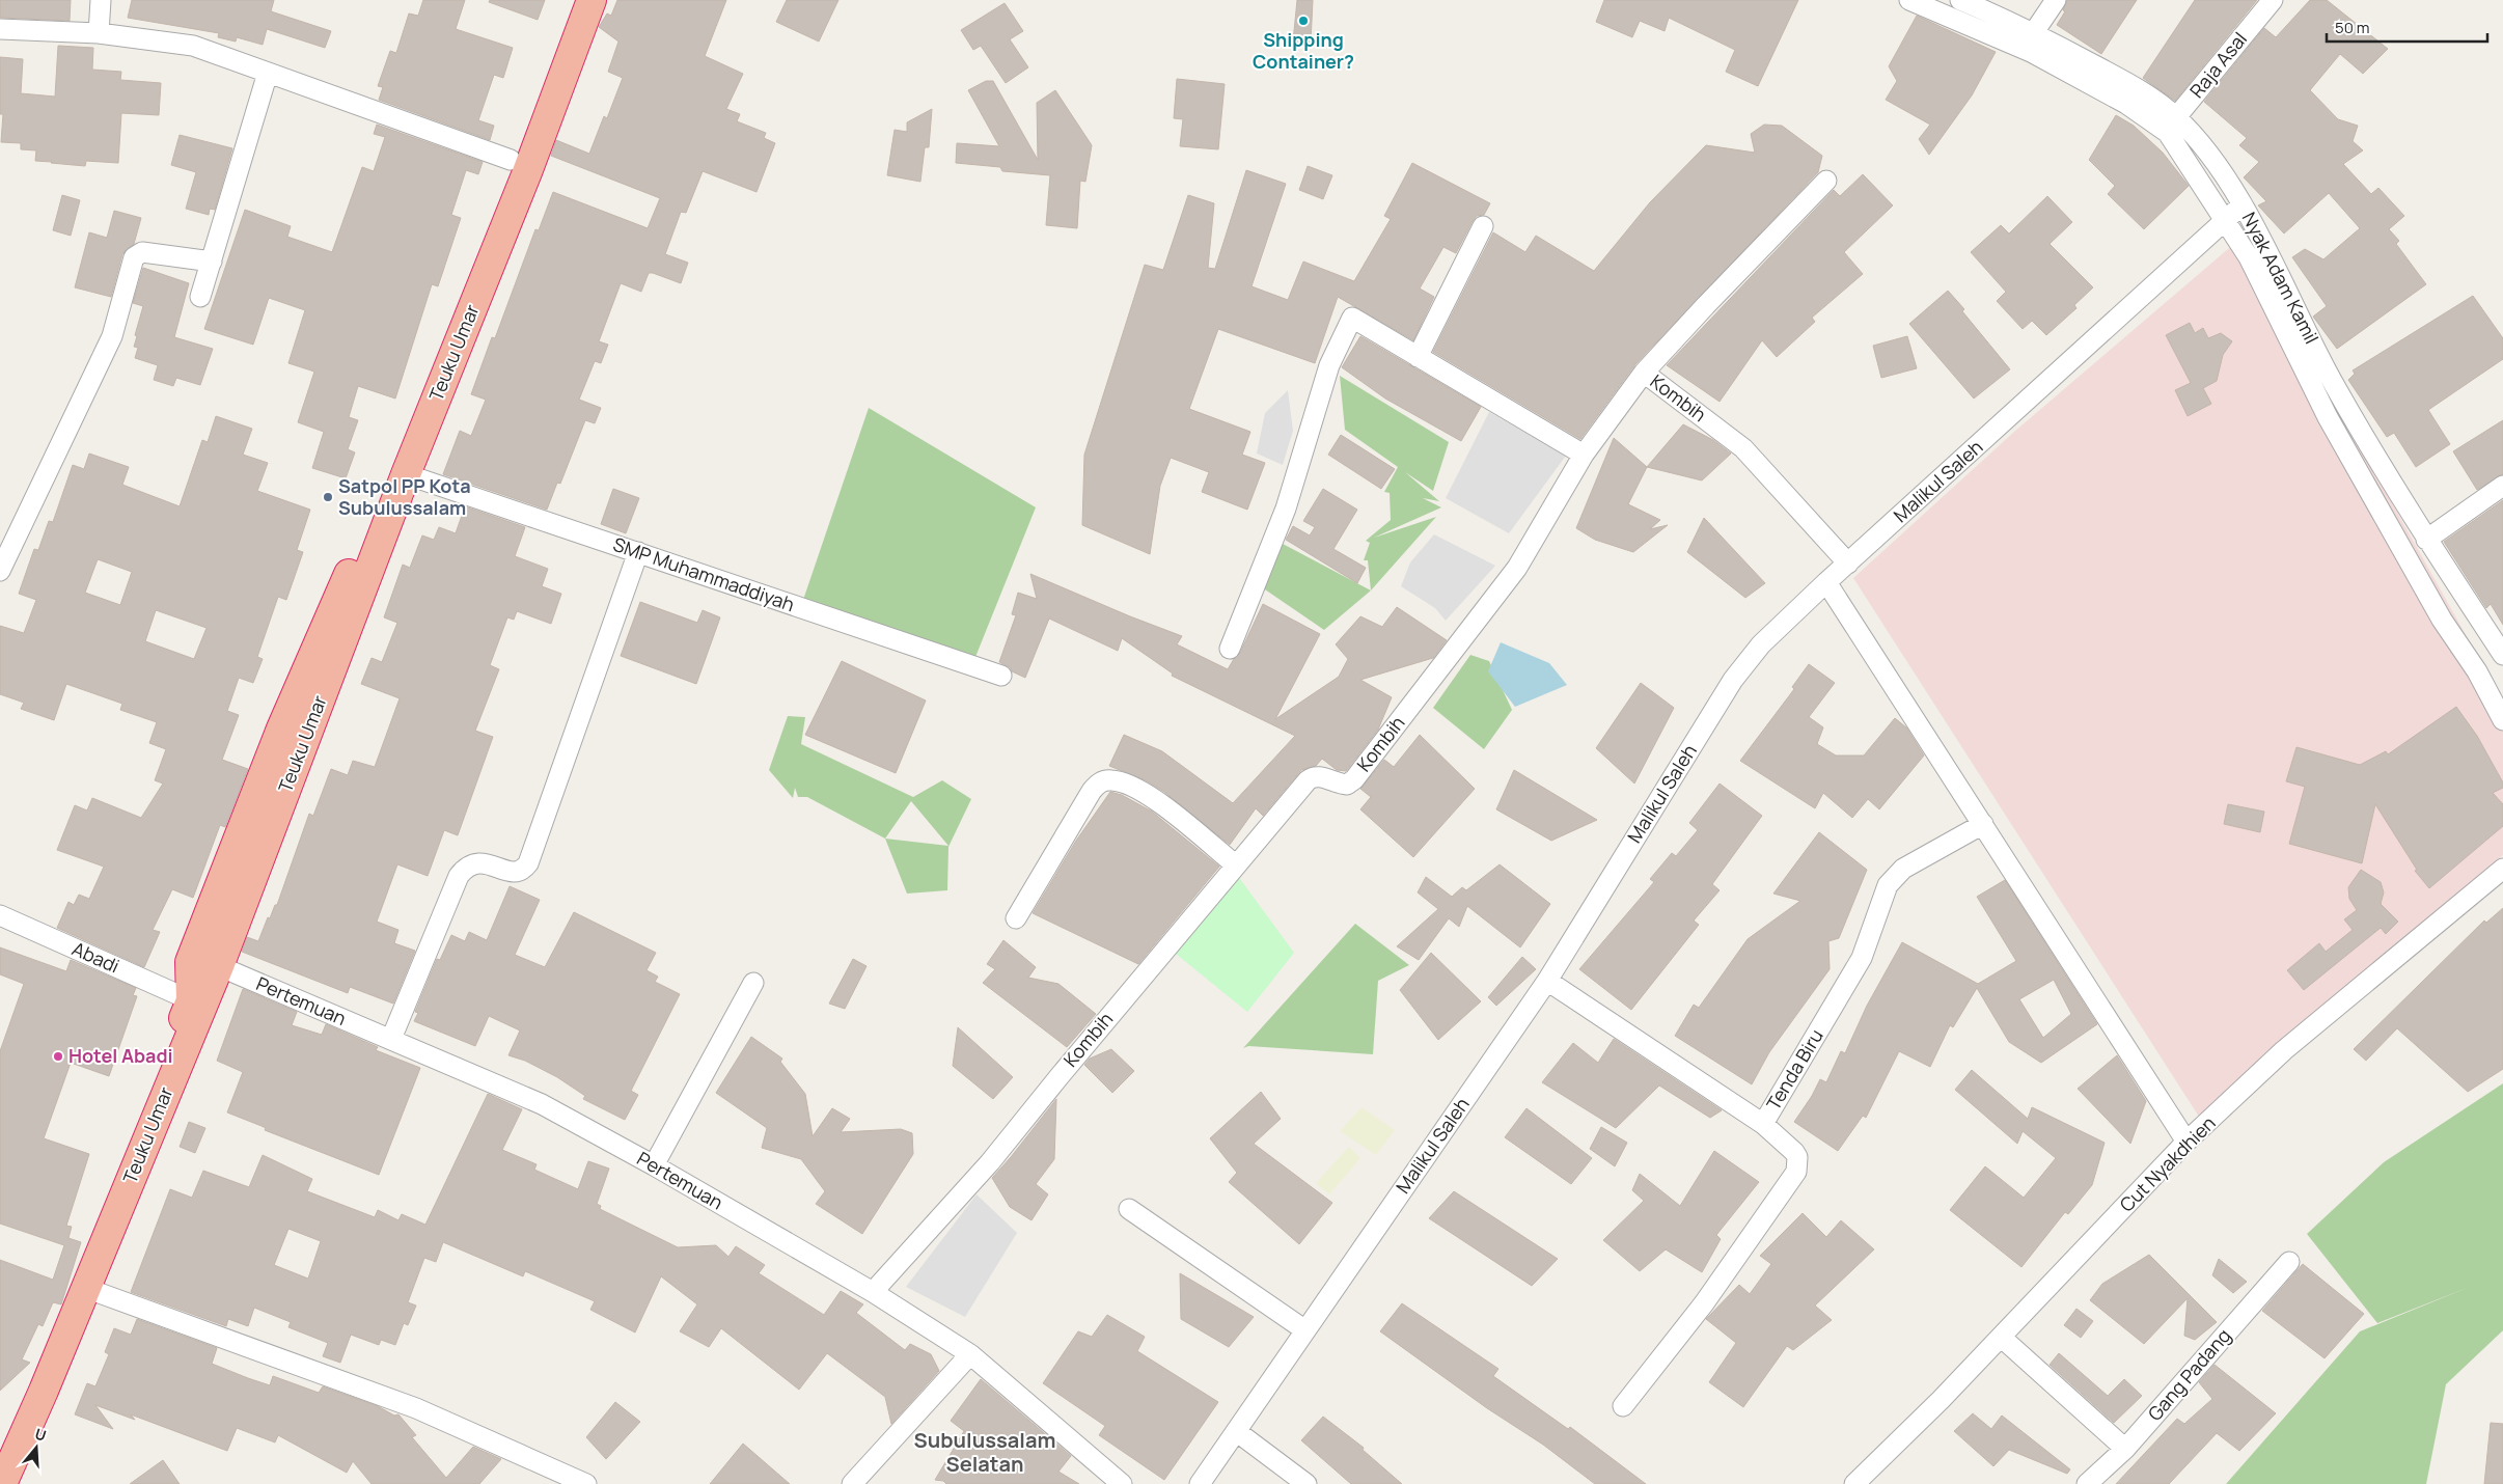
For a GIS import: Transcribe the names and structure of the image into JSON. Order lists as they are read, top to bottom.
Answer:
{
  "streets": {
    "highway": ["Teuku Umar"],
    "street": [
      "Raja Asal",
      "Nyak Adam Kamil",
      "Kombih",
      "Malikul Saleh",
      "SMP Muhammaddiyah",
      "Abadi",
      "Pertemuan",
      "Tenda Biru",
      "Cut Nyakdhien",
      "Gang Padang"
    ]
  },
  "crossings": [
    ["Raja Asal", "Nyak Adam Kamil"],
    ["Nyak Adam Kamil", "Malikul Saleh"],
    ["Teuku Umar", "SMP Muhammaddiyah"],
    ["Teuku Umar", "Pertemuan"],
    ["Kombih", "Malikul Saleh"],
    ["Kombih", "Pertemuan"],
    ["Malikul Saleh", "Tenda Biru"]
  ],
  "districts": ["Subulussalam Selatan"],
  "places": ["Shipping Container?", "Satpol PP Kota Subulussalam", "Hotel Abadi"],
  "scale_bar": "50 m",
  "north": "top"
}
